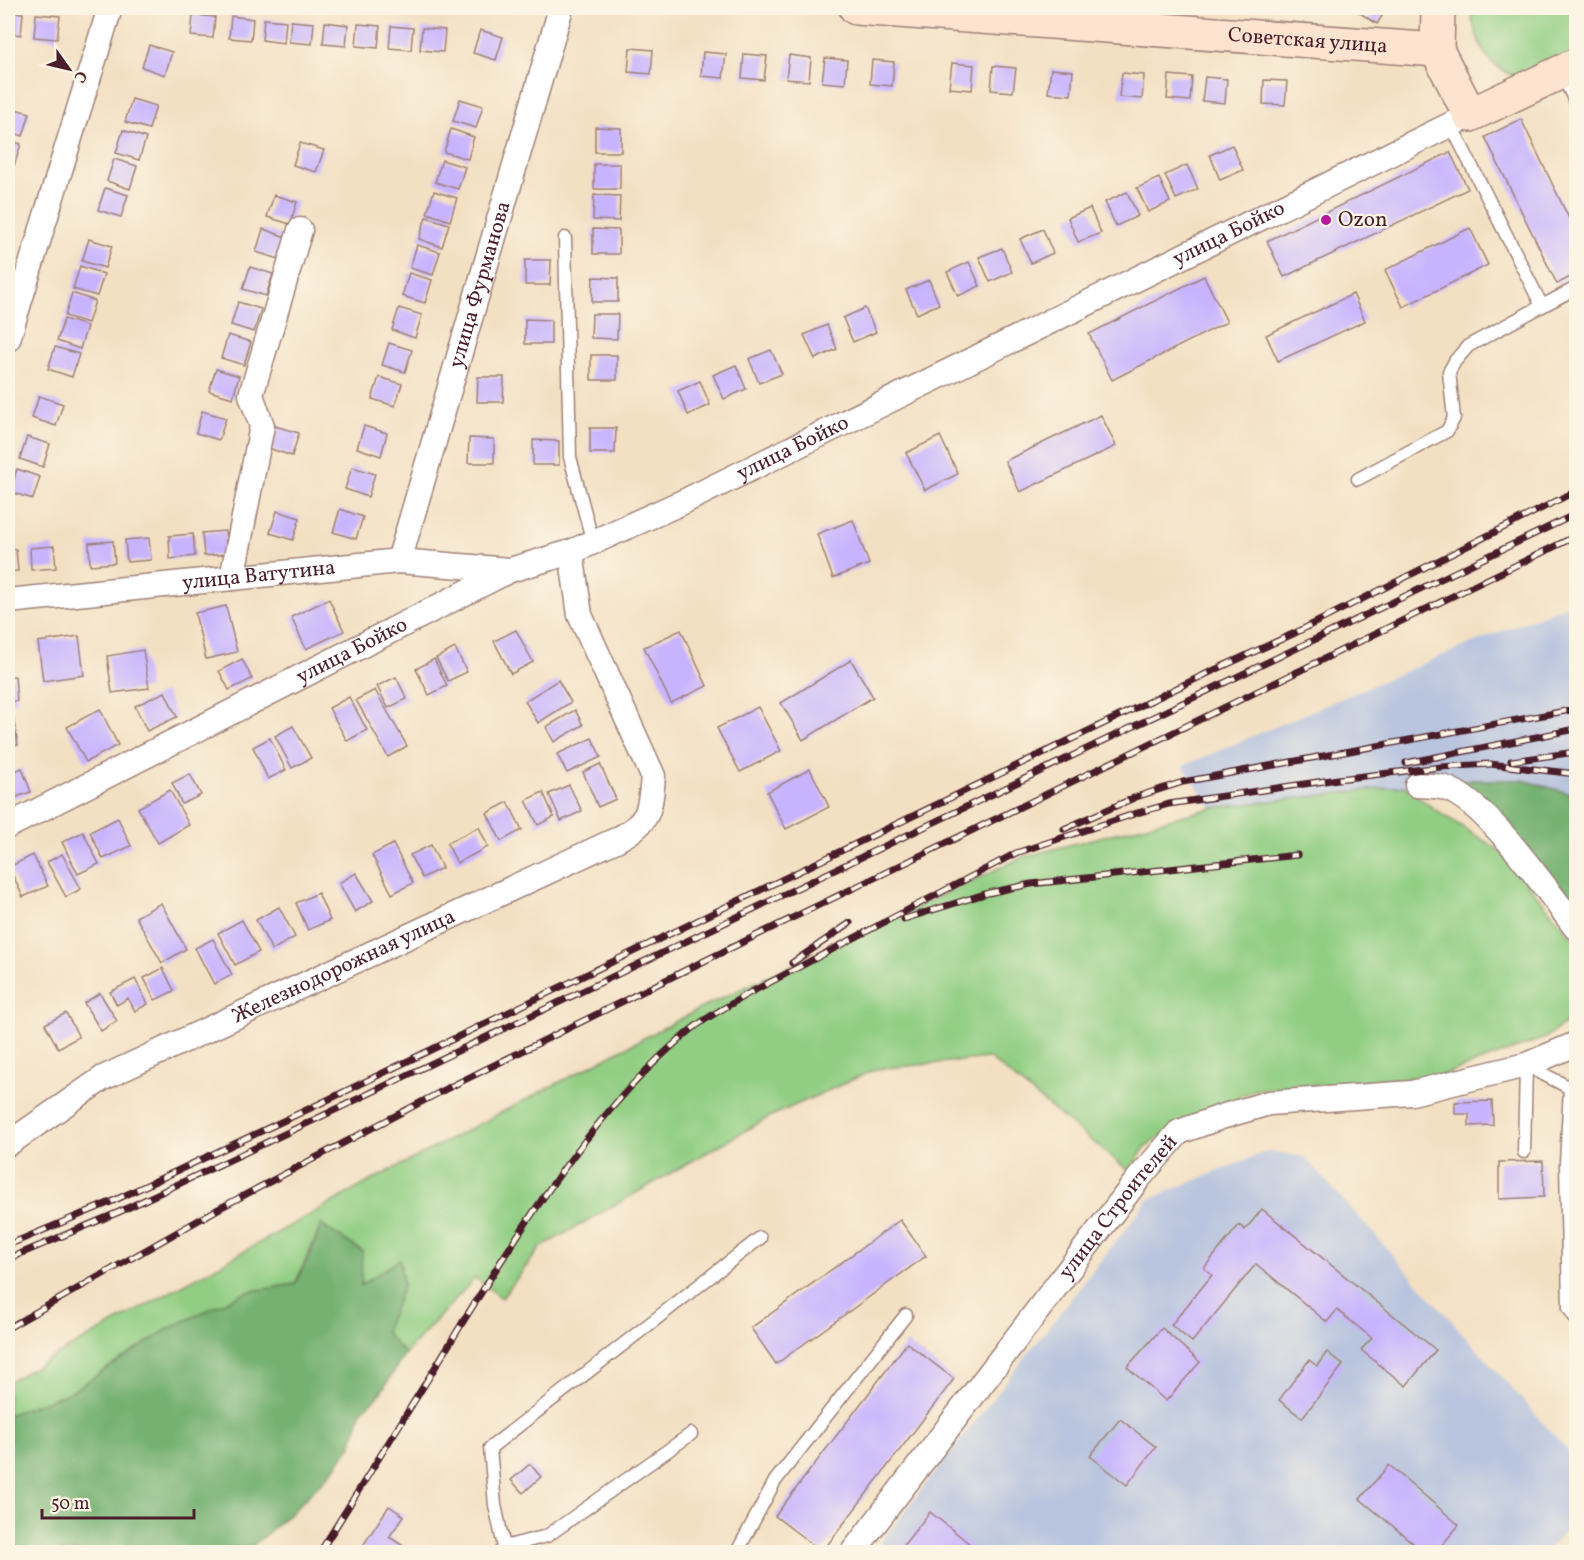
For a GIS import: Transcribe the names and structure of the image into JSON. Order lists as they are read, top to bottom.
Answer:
{
  "streets": {
    "street": [
      "Советская улица",
      "улица Бойко",
      "улица Фурманова",
      "улица Ватутина",
      "Железнодорожная улица",
      "улица Строителей"
    ]
  },
  "crossings": [
    ["улица Бойко", "улица Ватутина"],
    ["улица Бойко", "Железнодорожная улица"],
    ["улица Фурманова", "улица Ватутина"]
  ],
  "places": ["Ozon"],
  "scale_bar": "50 m",
  "north": "bottom right"
}
